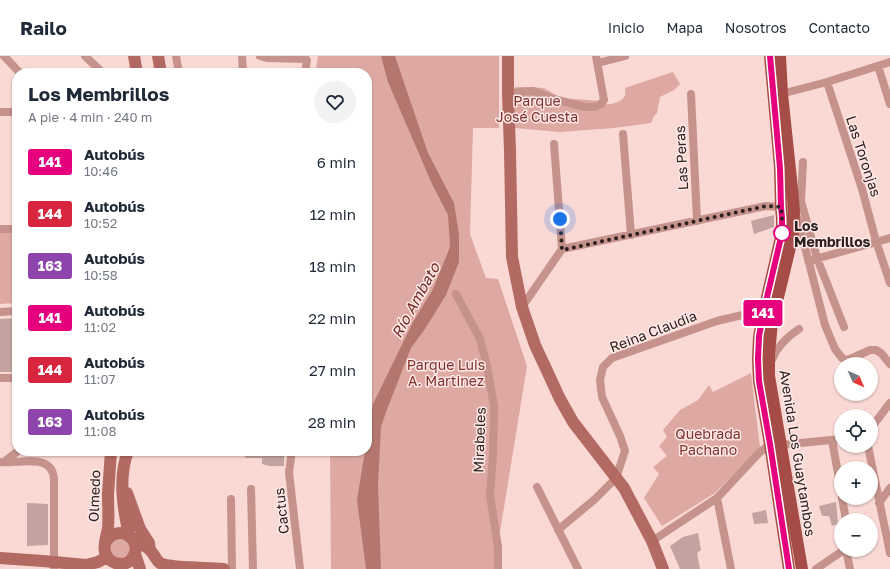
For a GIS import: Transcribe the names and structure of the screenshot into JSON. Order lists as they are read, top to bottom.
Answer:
{
  "streets": {
    "main road": ["Avenida Los Guaytambos", "Olmedo"],
    "street": [
      "Las Toronjas",
      "Las Peras",
      "Reina Claudia",
      "Mirabeles",
      "Cactus"
    ]
  },
  "crossings": [
    ["Reina Claudia", "Avenida Los Guaytambos"]
  ],
  "water": ["Río Ambato"],
  "parks": ["Parque José Cuesta", "Parque Luis A. Martinez", "Quebrada Pachano"],
  "places": ["Los Membrillos"],
  "lines": ["bus line 141"],
  "north": "bottom right",
  "page": {
    "header": "Railo",
    "nav": [
      "Inicio",
      "Mapa",
      "Nosotros",
      "Contacto"
    ],
    "on_map": "141",
    "heading": ["Los Membrillos", "A pie · 4 min · 240 m"],
    "list": [
      {
        "mark": "141",
        "name": "Autobús",
        "note": "10:46",
        "value": "6 min"
      },
      {
        "mark": "144",
        "name": "Autobús",
        "note": "10:52",
        "value": "12 min"
      },
      {
        "mark": "163",
        "name": "Autobús",
        "note": "10:58",
        "value": "18 min"
      },
      {
        "mark": "141",
        "name": "Autobús",
        "note": "11:02",
        "value": "22 min"
      },
      {
        "mark": "144",
        "name": "Autobús",
        "note": "11:07",
        "value": "27 min"
      },
      {
        "mark": "163",
        "name": "Autobús",
        "note": "11:08",
        "value": "28 min"
      }
    ],
    "map_buttons": ["+", "−"]
  }
}
